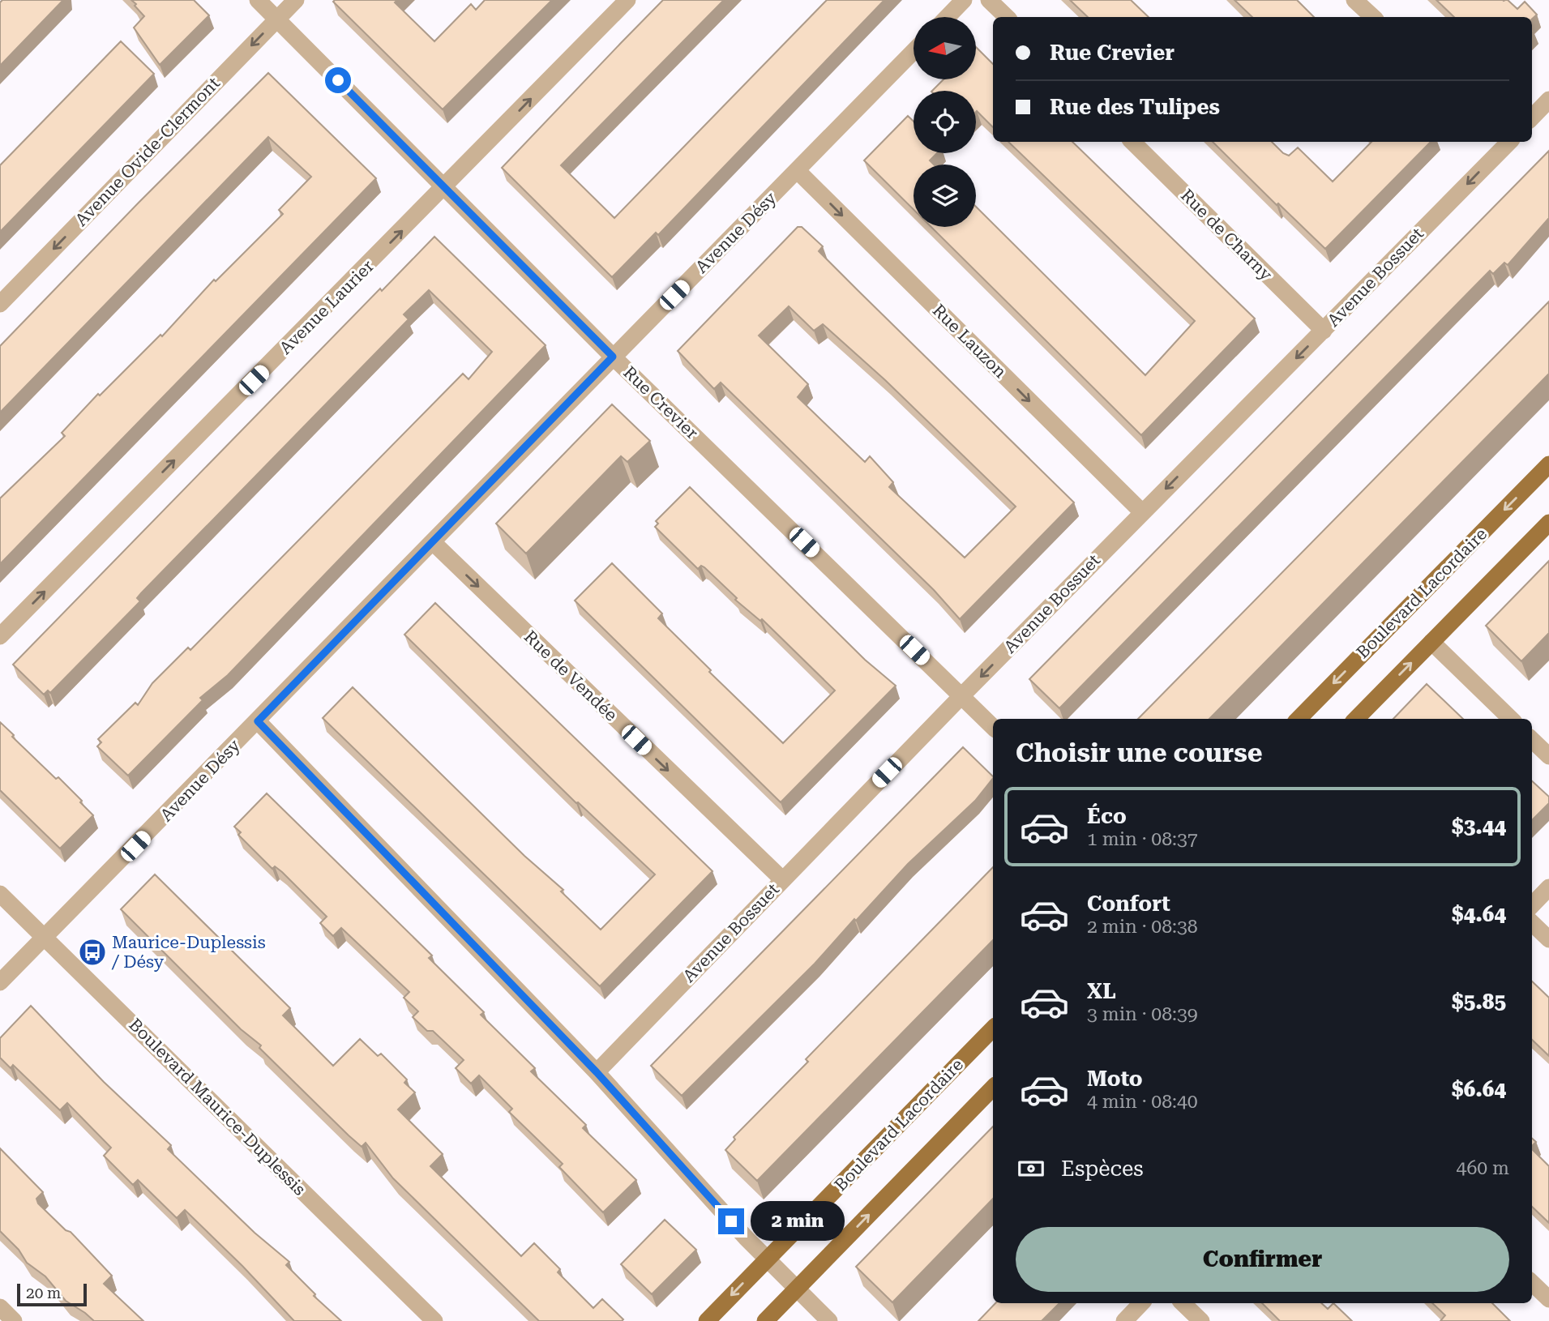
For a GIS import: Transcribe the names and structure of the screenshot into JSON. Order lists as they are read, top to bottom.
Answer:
{
  "streets": {
    "main road": ["Boulevard Lacordaire"],
    "street": [
      "Avenue Ovide-Clermont",
      "Avenue Désy",
      "Rue de Charny",
      "Avenue Bossuet",
      "Avenue Laurier",
      "Rue Lauzon",
      "Rue Crevier",
      "Rue de Vendée",
      "Boulevard Maurice-Duplessis"
    ]
  },
  "crossings": [
    ["Avenue Ovide-Clermont", "Rue Crevier"],
    ["Avenue Désy", "Rue Lauzon"],
    ["Avenue Désy", "Rue Crevier"],
    ["Avenue Désy", "Rue de Vendée"],
    ["Avenue Désy", "Boulevard Maurice-Duplessis"],
    ["Rue de Charny", "Avenue Bossuet"],
    ["Avenue Bossuet", "Rue Lauzon"],
    ["Avenue Bossuet", "Rue Crevier"],
    ["Avenue Bossuet", "Rue de Vendée"],
    ["Avenue Laurier", "Rue Crevier"]
  ],
  "one_way": [
    "Avenue Ovide-Clermont",
    "Avenue Bossuet",
    "Avenue Laurier",
    "Rue Lauzon",
    "Rue de Vendée"
  ],
  "places": {
    "bus stop": ["Maurice-Duplessis / Désy"]
  },
  "scale_bar": "20 m",
  "north": "left",
  "page": {
    "banner": ["Rue Crevier", "Rue des Tulipes"],
    "heading": "Choisir une course",
    "list": [
      {
        "name": "Éco",
        "note": "1 min · 08:37",
        "value": "$3.44"
      },
      {
        "name": "Confort",
        "note": "2 min · 08:38",
        "value": "$4.64"
      },
      {
        "name": "XL",
        "note": "3 min · 08:39",
        "value": "$5.85"
      },
      {
        "name": "Moto",
        "note": "4 min · 08:40",
        "value": "$6.64"
      }
    ],
    "pay": ["Espèces", "460 m"],
    "bubble": "2 min",
    "buttons": "Confirmer",
    "scale": "20 m"
  }
}
